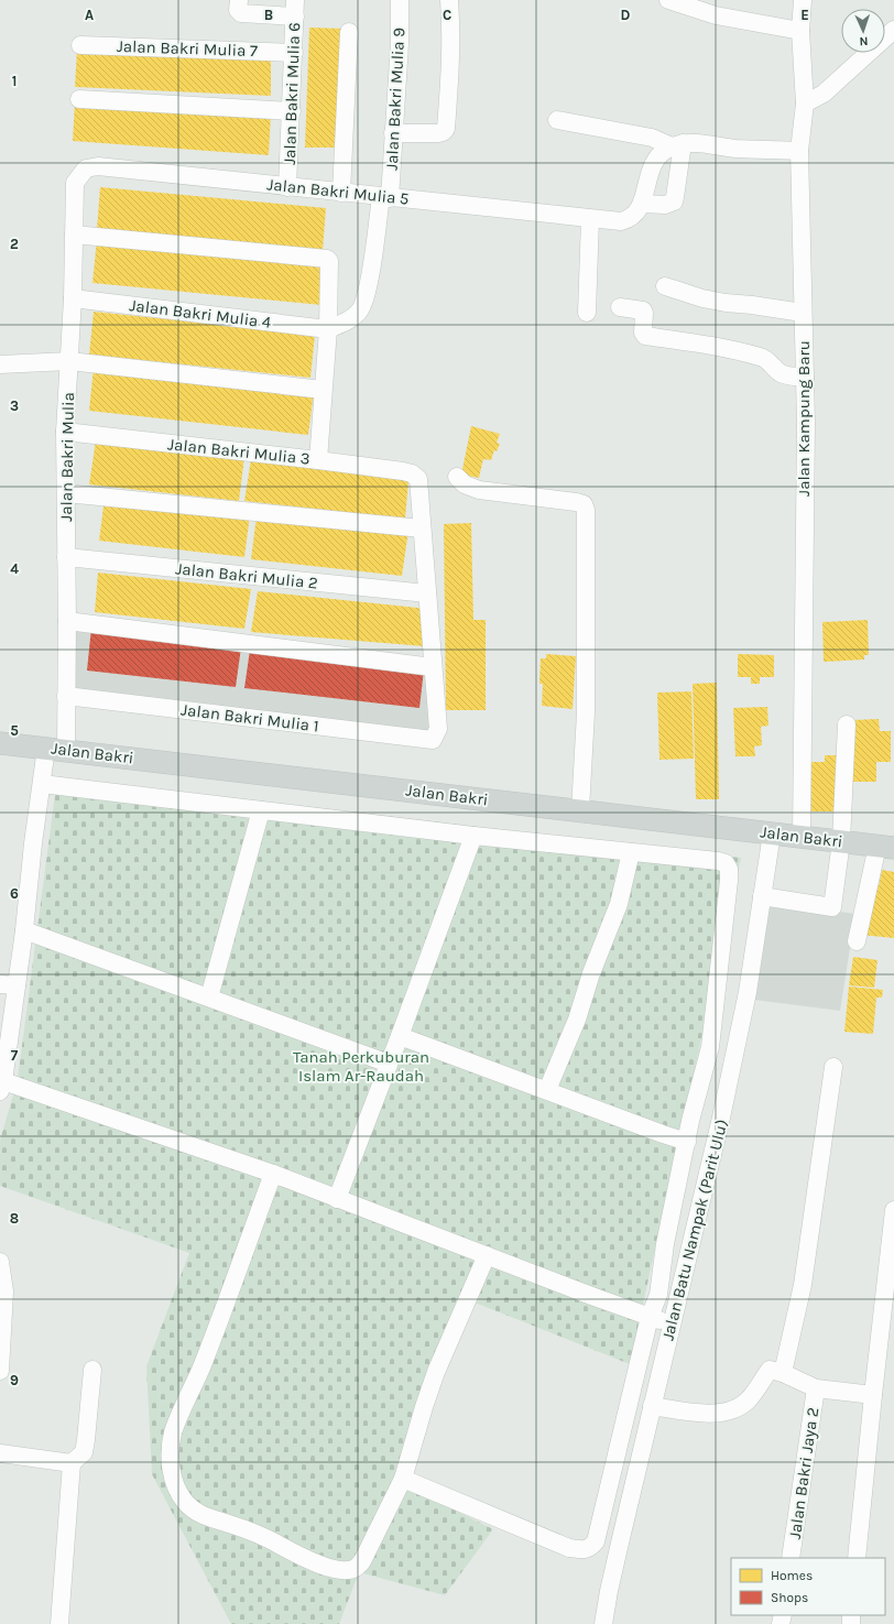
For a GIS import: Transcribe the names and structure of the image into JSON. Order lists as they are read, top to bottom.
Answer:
{
  "streets": {
    "main road": ["Jalan Bakri"],
    "street": [
      "Jalan Bakri Mulia 7",
      "Jalan Bakri Mulia 6",
      "Jalan Bakri Mulia 9",
      "Jalan Bakri Mulia 5",
      "Jalan Bakri Mulia 4",
      "Jalan Kampung Baru",
      "Jalan Bakri Mulia 3",
      "Jalan Bakri Mulia",
      "Jalan Bakri Mulia 2",
      "Jalan Bakri Mulia 1",
      "Jalan Batu Nampak (Parit Ulu)",
      "Jalan Bakri Jaya 2"
    ]
  },
  "crossings": [
    ["Jalan Bakri Mulia 7", "Jalan Bakri Mulia 6"],
    ["Jalan Bakri Mulia 6", "Jalan Bakri Mulia 5"],
    ["Jalan Bakri Mulia 9", "Jalan Bakri Mulia 5"],
    ["Jalan Bakri Mulia 9", "Jalan Bakri Mulia 4"],
    ["Jalan Bakri Mulia 5", "Jalan Bakri Mulia"],
    ["Jalan Bakri Mulia 4", "Jalan Bakri Mulia"],
    ["Jalan Kampung Baru", "Jalan Bakri"],
    ["Jalan Bakri Mulia 3", "Jalan Bakri Mulia"],
    ["Jalan Bakri Mulia", "Jalan Bakri Mulia 2"],
    ["Jalan Bakri Mulia", "Jalan Bakri Mulia 1"],
    ["Jalan Bakri Mulia", "Jalan Bakri"],
    ["Jalan Bakri", "Jalan Batu Nampak (Parit Ulu)"]
  ],
  "parks": ["Tanah Perkuburan Islam Ar-Raudah"],
  "legend": ["Homes", "Shops"],
  "north": "bottom",
  "grid": {
    "columns": [
      "A",
      "B",
      "C",
      "D",
      "E"
    ],
    "rows": [
      "1",
      "2",
      "3",
      "4",
      "5",
      "6",
      "7",
      "8",
      "9"
    ]
  }
}
